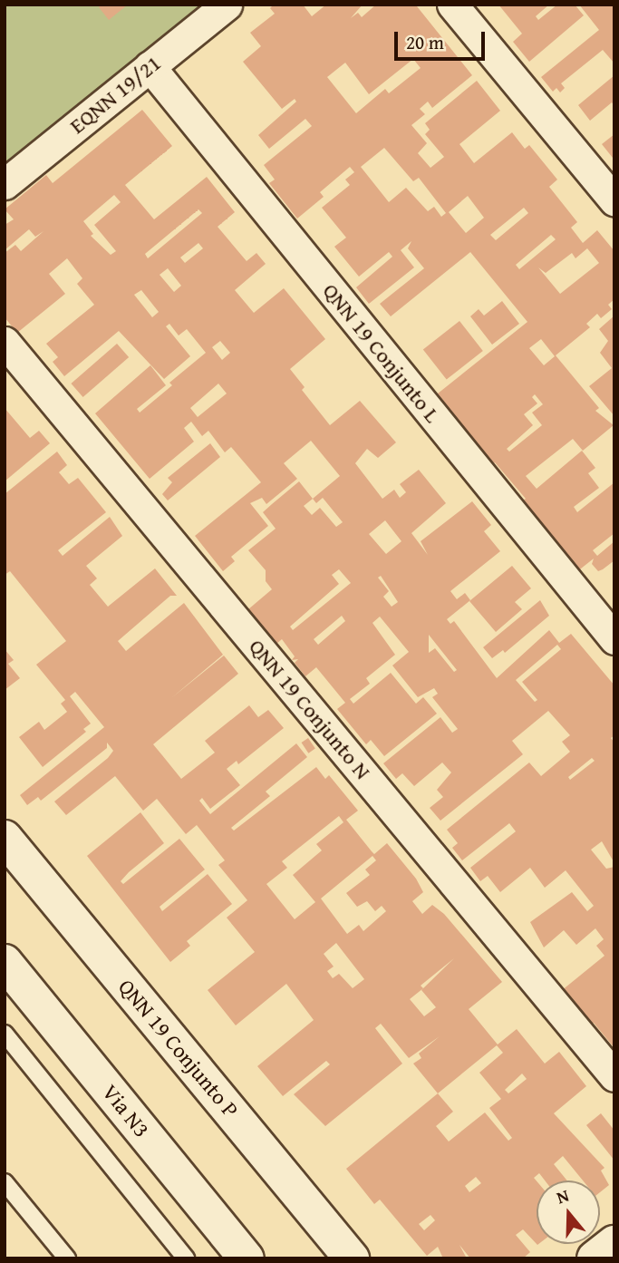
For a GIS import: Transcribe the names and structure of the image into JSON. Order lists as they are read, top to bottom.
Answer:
{
  "streets": {
    "main road": ["QNN 19 Conjunto P", "Via N3"],
    "street": ["EQNN 19/21", "QNN 19 Conjunto L", "QNN 19 Conjunto N"]
  },
  "crossings": [
    ["EQNN 19/21", "QNN 19 Conjunto L"]
  ],
  "scale_bar": "20 m",
  "north": "top"
}
